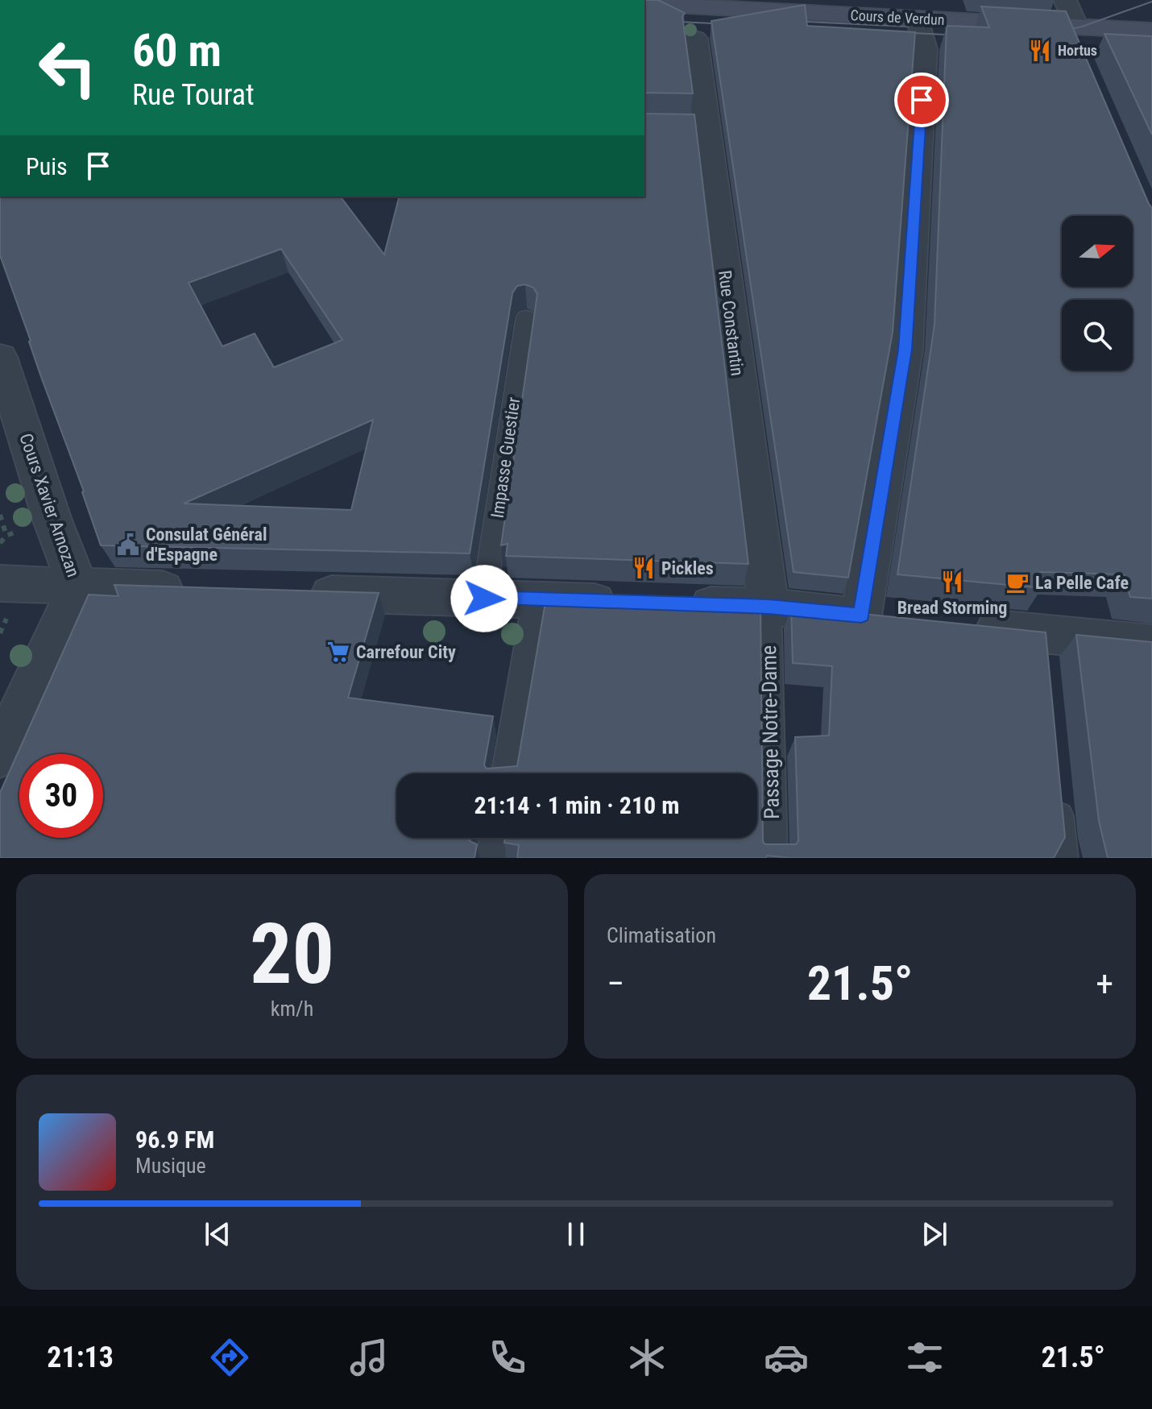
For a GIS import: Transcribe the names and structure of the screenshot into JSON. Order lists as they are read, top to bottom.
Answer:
{
  "streets": {
    "main road": ["Cours de Verdun"],
    "street": ["Rue Constantin", "Cours Xavier Arnozan"],
    "lane": ["Impasse Guestier", "Passage Notre-Dame"]
  },
  "crossings": [
    ["Rue Constantin", "Passage Notre-Dame"]
  ],
  "places": {
    "restaurant": ["Hortus", "Pickles", "Bread Storming"],
    "public building": ["Consulat Général d'Espagne"],
    "cafe": ["La Pelle Cafe"],
    "supermarket": ["Carrefour City"]
  },
  "north": "right",
  "page": {
    "turn": ["60 m", "Rue Tourat"],
    "then": "Puis",
    "limit": "30",
    "trip": "21:14 · 1 min · 210 m",
    "tile": [
      ["20", "km/h"],
      "Climatisation"
    ],
    "heat": ["−", "21.5°", "+"],
    "song": ["96.9 FM", "Musique"],
    "tabs": ["21:13", "21.5°"]
  }
}
